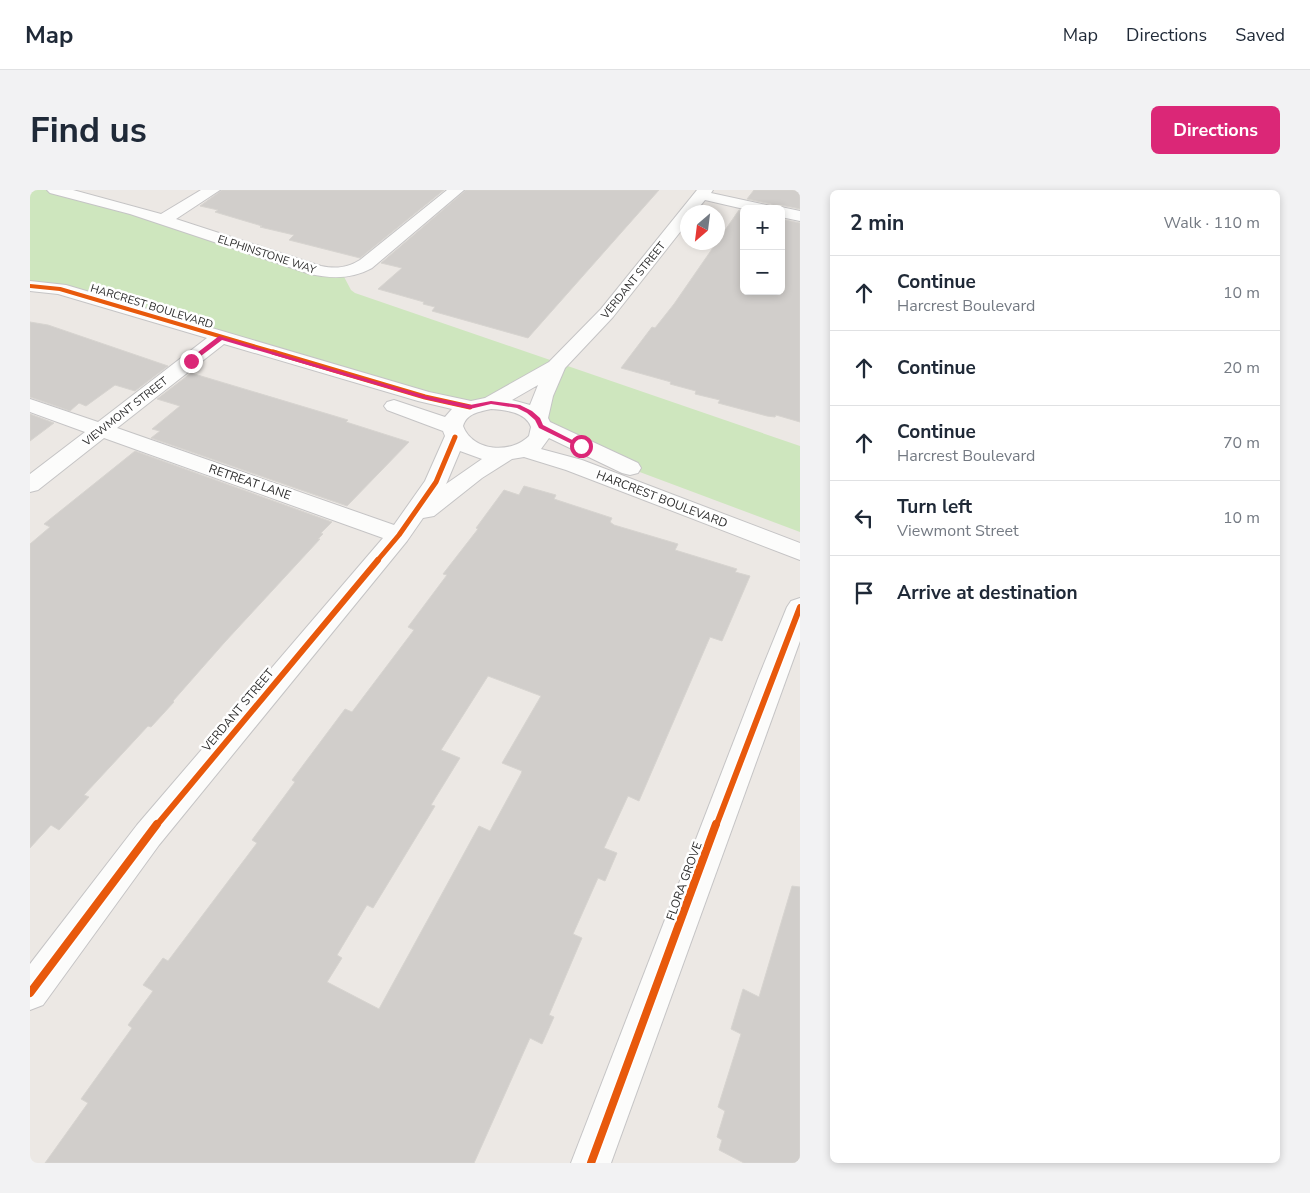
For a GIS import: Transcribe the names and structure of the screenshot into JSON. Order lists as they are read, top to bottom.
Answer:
{
  "streets": {
    "street": [
      "ELPHINSTONE WAY",
      "VERDANT STREET",
      "HARCREST BOULEVARD",
      "VIEWMONT STREET",
      "RETREAT LANE",
      "FLORA GROVE"
    ]
  },
  "crossings": [
    ["VERDANT STREET", "HARCREST BOULEVARD"],
    ["VERDANT STREET", "RETREAT LANE"],
    ["HARCREST BOULEVARD", "VIEWMONT STREET"],
    ["VIEWMONT STREET", "RETREAT LANE"]
  ],
  "north": "bottom left",
  "page": {
    "header": "Map",
    "nav": ["Map", "Directions", "Saved"],
    "buttons": "Directions",
    "title": "Find us",
    "heading": ["2 min", "Walk · 110 m"],
    "map_buttons": ["+", "−"],
    "list": [
      ["Continue", "Harcrest Boulevard", "10 m"],
      ["Continue", "20 m"],
      ["Continue", "Harcrest Boulevard", "70 m"],
      ["Turn left", "Viewmont Street", "10 m"],
      "Arrive at destination"
    ]
  }
}
